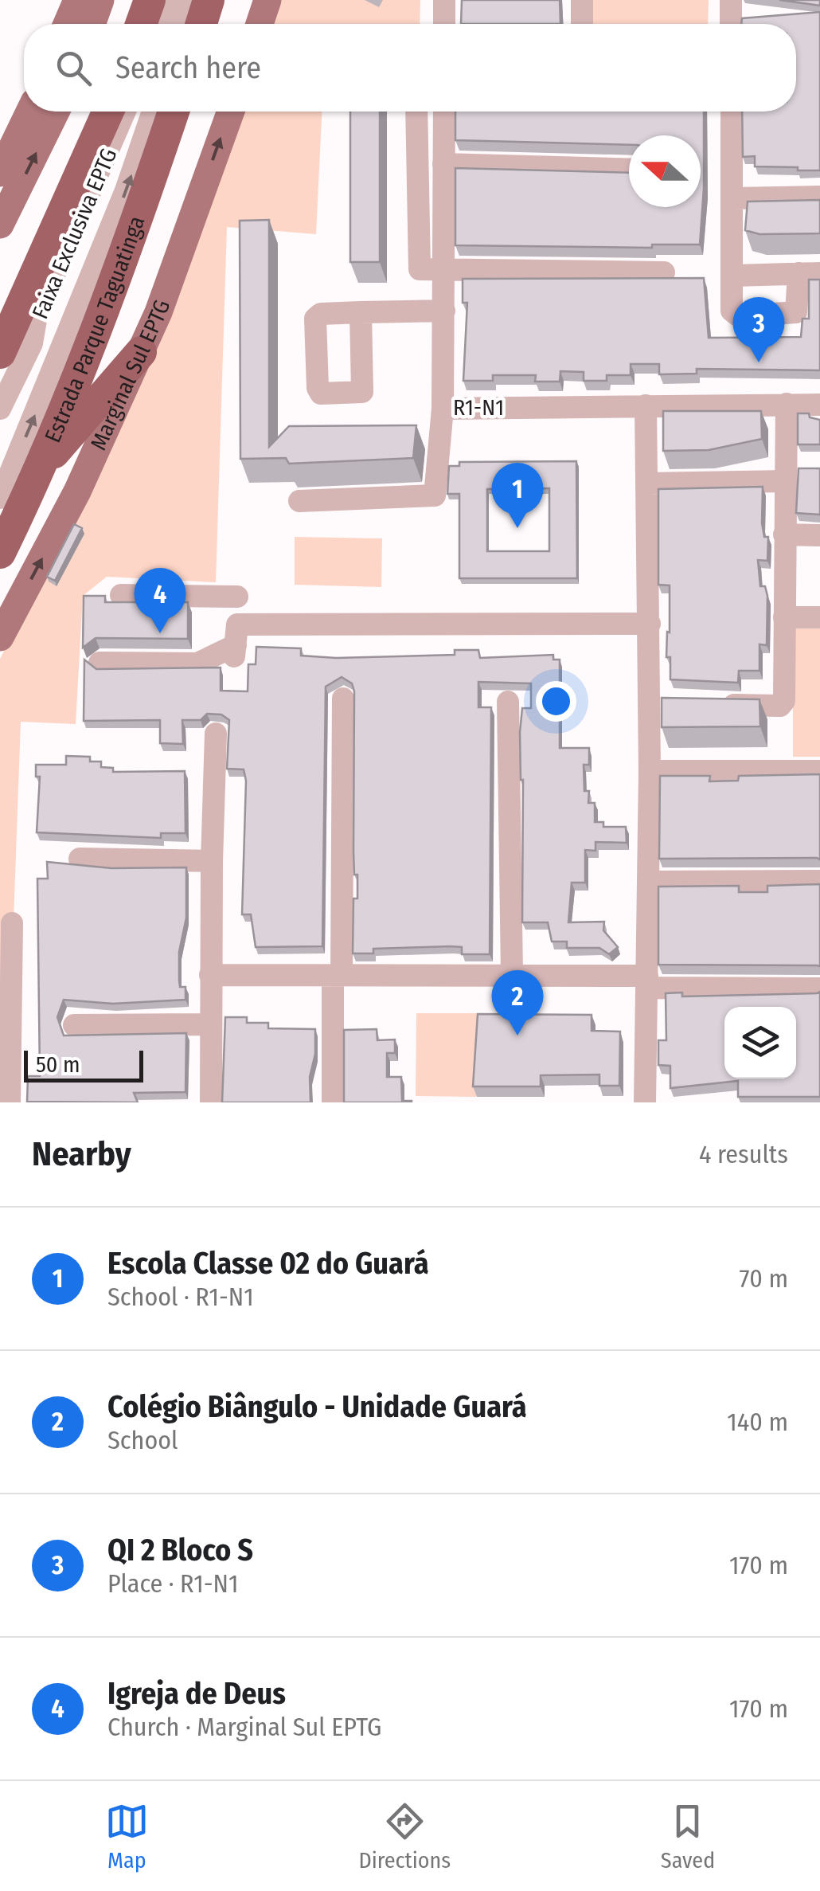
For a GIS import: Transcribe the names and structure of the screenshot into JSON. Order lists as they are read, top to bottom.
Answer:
{
  "streets": {
    "highway": ["Estrada Parque Taguatinga"],
    "main road": ["Marginal Sul EPTG"],
    "street": ["Faixa Exclusiva EPTG", "R1-N1"]
  },
  "scale_bar": "50 m",
  "north": "left",
  "page": {
    "search": "Search here",
    "pins": [
      "3",
      "1",
      "4",
      "2"
    ],
    "scale": "50 m",
    "heading": ["Nearby", "4 results"],
    "list": [
      {
        "mark": "1",
        "name": "Escola Classe 02 do Guará",
        "note": "School · R1-N1",
        "value": "70 m"
      },
      {
        "mark": "2",
        "name": "Colégio Biângulo - Unidade Guará",
        "note": "School",
        "value": "140 m"
      },
      {
        "mark": "3",
        "name": "QI 2 Bloco S",
        "note": "Place · R1-N1",
        "value": "170 m"
      },
      {
        "mark": "4",
        "name": "Igreja de Deus",
        "note": "Church · Marginal Sul EPTG",
        "value": "170 m"
      }
    ],
    "nav": ["Map", "Directions", "Saved"]
  }
}
